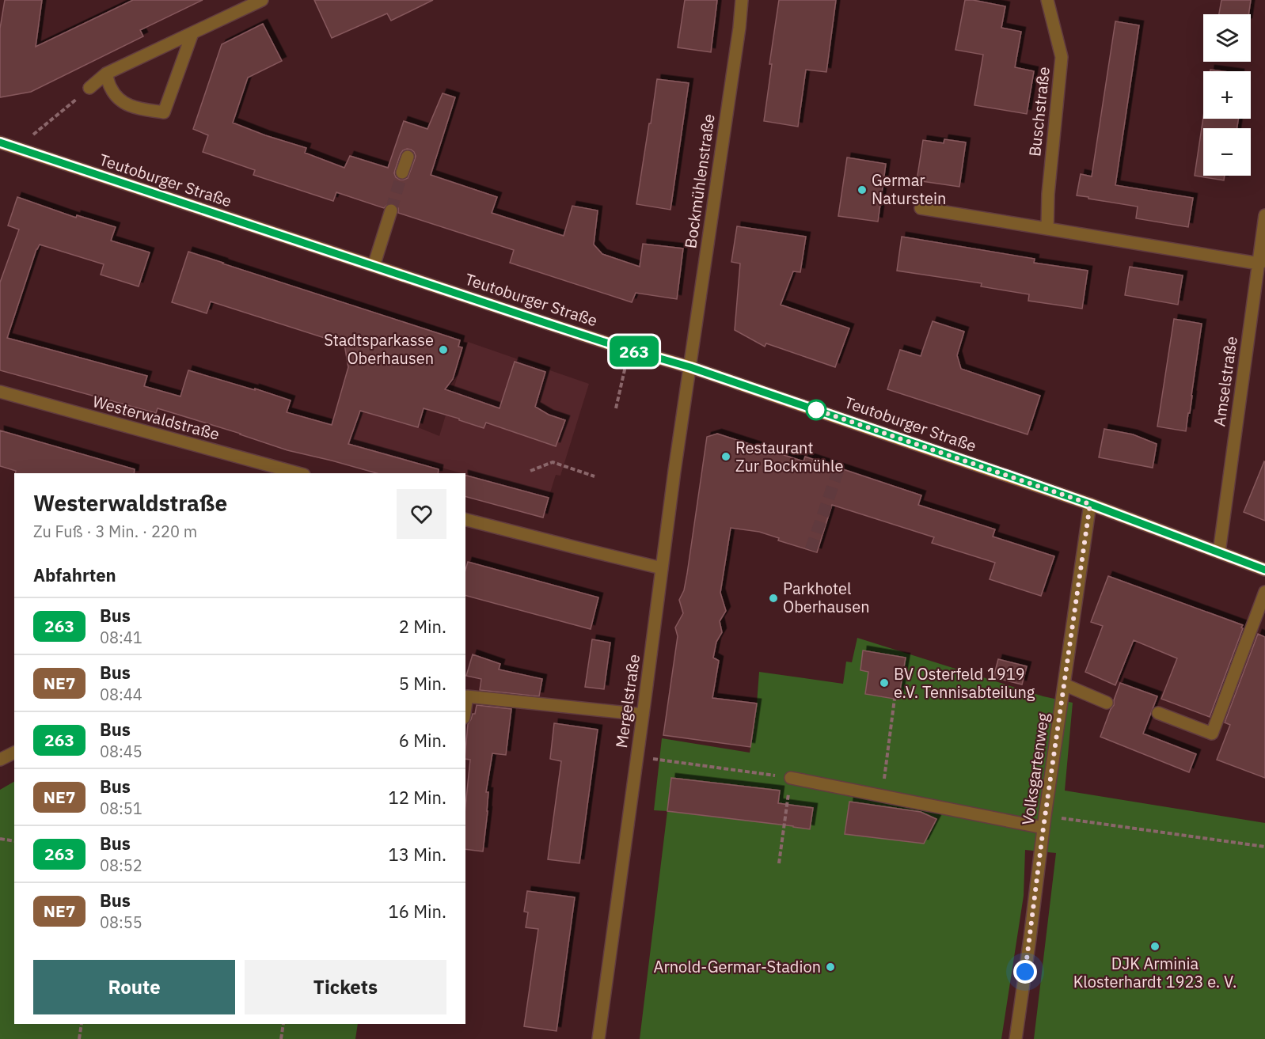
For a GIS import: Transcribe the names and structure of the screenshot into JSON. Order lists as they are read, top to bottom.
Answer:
{
  "streets": {
    "main road": ["Teutoburger Straße"],
    "street": [
      "Buschstraße",
      "Bockmühlenstraße",
      "Amselstraße",
      "Westerwaldstraße",
      "Mergelstraße",
      "Volksgartenweg"
    ]
  },
  "crossings": [
    ["Teutoburger Straße", "Bockmühlenstraße"],
    ["Teutoburger Straße", "Amselstraße"],
    ["Teutoburger Straße", "Mergelstraße"],
    ["Teutoburger Straße", "Volksgartenweg"],
    ["Bockmühlenstraße", "Mergelstraße"]
  ],
  "places": [
    "Germar Naturstein",
    "Stadtsparkasse Oberhausen",
    "Restaurant Zur Bockmühle",
    "Parkhotel Oberhausen",
    "BV Osterfeld 1919 e.V. Tennisabteilung",
    "DJK Arminia Klosterhardt 1923 e. V.",
    "Arnold-Germar-Stadion"
  ],
  "lines": ["bus line 263"],
  "page": {
    "on_map": "263",
    "map_buttons": ["+", "−"],
    "heading": [
      ["Westerwaldstraße", "Zu Fuß · 3 Min. · 220 m"],
      "Abfahrten"
    ],
    "list": [
      {
        "mark": "263",
        "name": "Bus",
        "note": "08:41",
        "value": "2 Min."
      },
      {
        "mark": "NE7",
        "name": "Bus",
        "note": "08:44",
        "value": "5 Min."
      },
      {
        "mark": "263",
        "name": "Bus",
        "note": "08:45",
        "value": "6 Min."
      },
      {
        "mark": "NE7",
        "name": "Bus",
        "note": "08:51",
        "value": "12 Min."
      },
      {
        "mark": "263",
        "name": "Bus",
        "note": "08:52",
        "value": "13 Min."
      },
      {
        "mark": "NE7",
        "name": "Bus",
        "note": "08:55",
        "value": "16 Min."
      }
    ],
    "buttons": ["Route", "Tickets"]
  }
}
